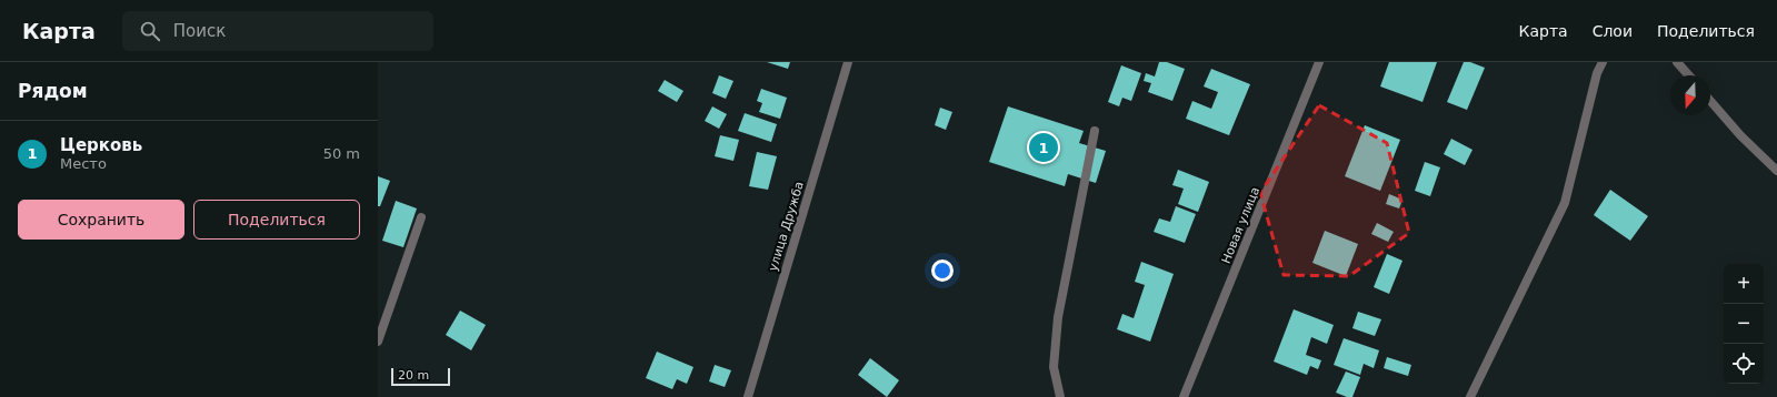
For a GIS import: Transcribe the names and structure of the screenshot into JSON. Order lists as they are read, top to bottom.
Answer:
{
  "streets": {
    "street": ["Новая улица", "улица Дружба"]
  },
  "scale_bar": "20 m",
  "north": "bottom",
  "page": {
    "header": "Карта",
    "search": "Поиск",
    "nav": ["Карта", "Слои", "Поделиться"],
    "heading": "Рядом",
    "list": [
      {
        "mark": "1",
        "name": "Церковь",
        "note": "Место",
        "value": "50 m"
      }
    ],
    "pins": "1",
    "buttons": ["Сохранить", "Поделиться"],
    "map_buttons": ["+", "−"],
    "scale": "20 m"
  }
}
